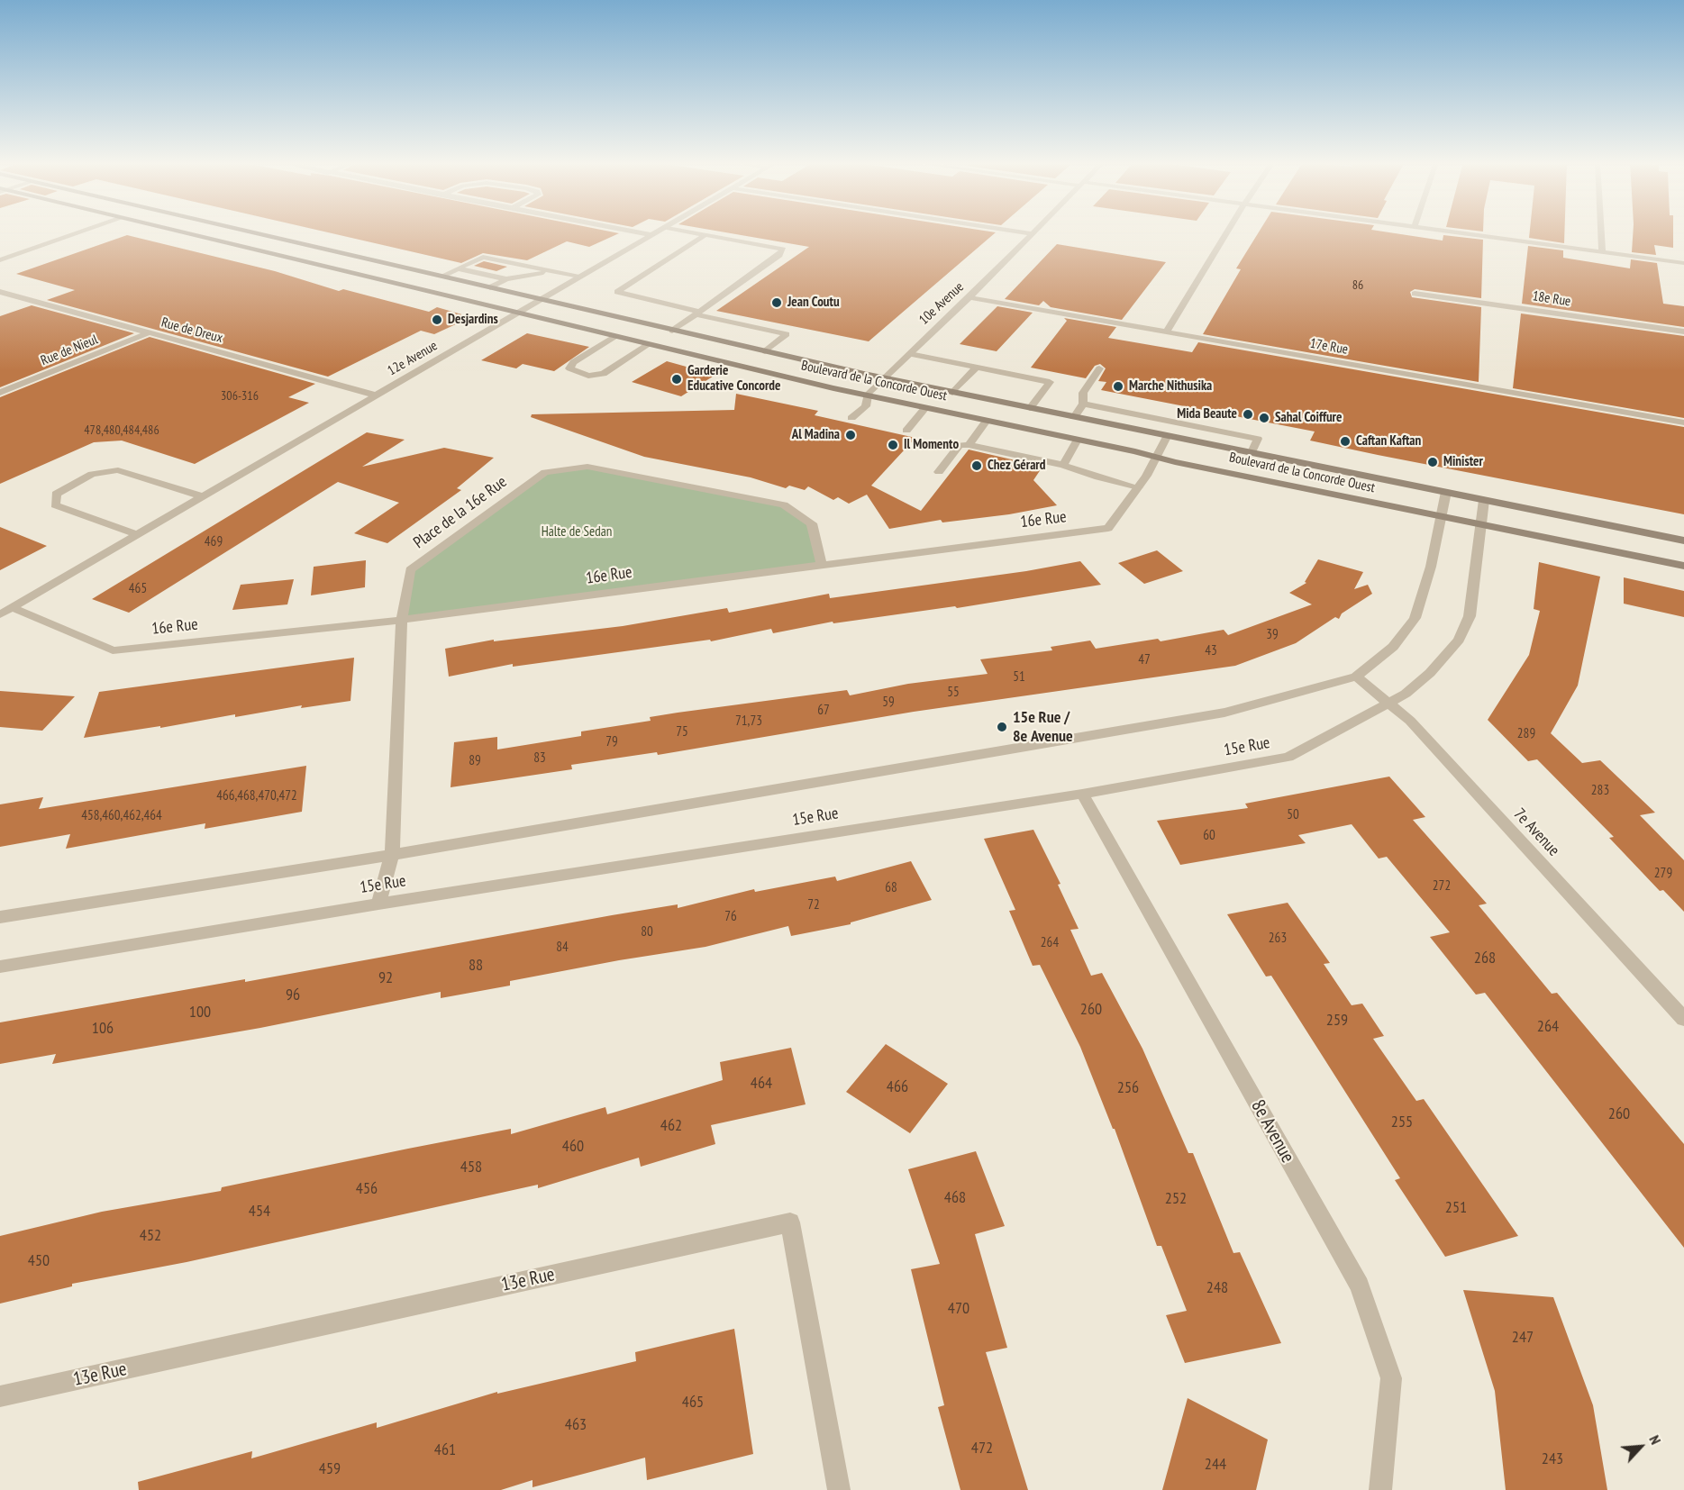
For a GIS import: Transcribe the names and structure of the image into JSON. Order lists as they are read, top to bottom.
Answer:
{
  "streets": {
    "street": [
      "18e Rue",
      "10e Avenue",
      "Rue de Dreux",
      "17e Rue",
      "Rue de Nieul",
      "12e Avenue",
      "Boulevard de la Concorde Ouest",
      "Place de la 16e Rue",
      "16e Rue",
      "15e Rue",
      "7e Avenue",
      "8e Avenue",
      "13e Rue"
    ]
  },
  "crossings": [
    ["10e Avenue", "17e Rue"],
    ["10e Avenue", "Boulevard de la Concorde Ouest"],
    ["Rue de Dreux", "Rue de Nieul"],
    ["Rue de Dreux", "12e Avenue"],
    ["12e Avenue", "Boulevard de la Concorde Ouest"],
    ["12e Avenue", "16e Rue"],
    ["Boulevard de la Concorde Ouest", "16e Rue"],
    ["Boulevard de la Concorde Ouest", "15e Rue"],
    ["Place de la 16e Rue", "16e Rue"],
    ["Place de la 16e Rue", "15e Rue"],
    ["15e Rue", "7e Avenue"],
    ["15e Rue", "8e Avenue"]
  ],
  "parks": ["Halte de Sedan"],
  "places": [
    "Jean Coutu",
    "Desjardins",
    "Garderie Educative Concorde",
    "Marche Nithusika",
    "Mida Beaute",
    "Sahal Coiffure",
    "Al Madina",
    "Caftan Kaftan",
    "Il Momento",
    "Minister",
    "Chez Gérard",
    "15e Rue / 8e Avenue"
  ],
  "house_numbers": [
    "86",
    "306-316",
    "478,480,484,486",
    "469",
    "465",
    "39",
    "43",
    "47",
    "51",
    "55",
    "59",
    "67",
    "71,73",
    "75",
    "289",
    "79",
    "83",
    "89",
    "283",
    "466,468,470,472",
    "50",
    "458,460,462,464",
    "60",
    "279",
    "272",
    "68",
    "72",
    "76",
    "80",
    "263",
    "264",
    "84",
    "268",
    "88",
    "92",
    "96",
    "260",
    "100",
    "259",
    "264",
    "106",
    "464",
    "466",
    "256",
    "260",
    "255",
    "462",
    "460",
    "458",
    "456",
    "468",
    "252",
    "251",
    "454",
    "452",
    "450",
    "248",
    "470",
    "247",
    "465",
    "463",
    "472",
    "461",
    "243",
    "244",
    "459"
  ],
  "north": "top right"
}
